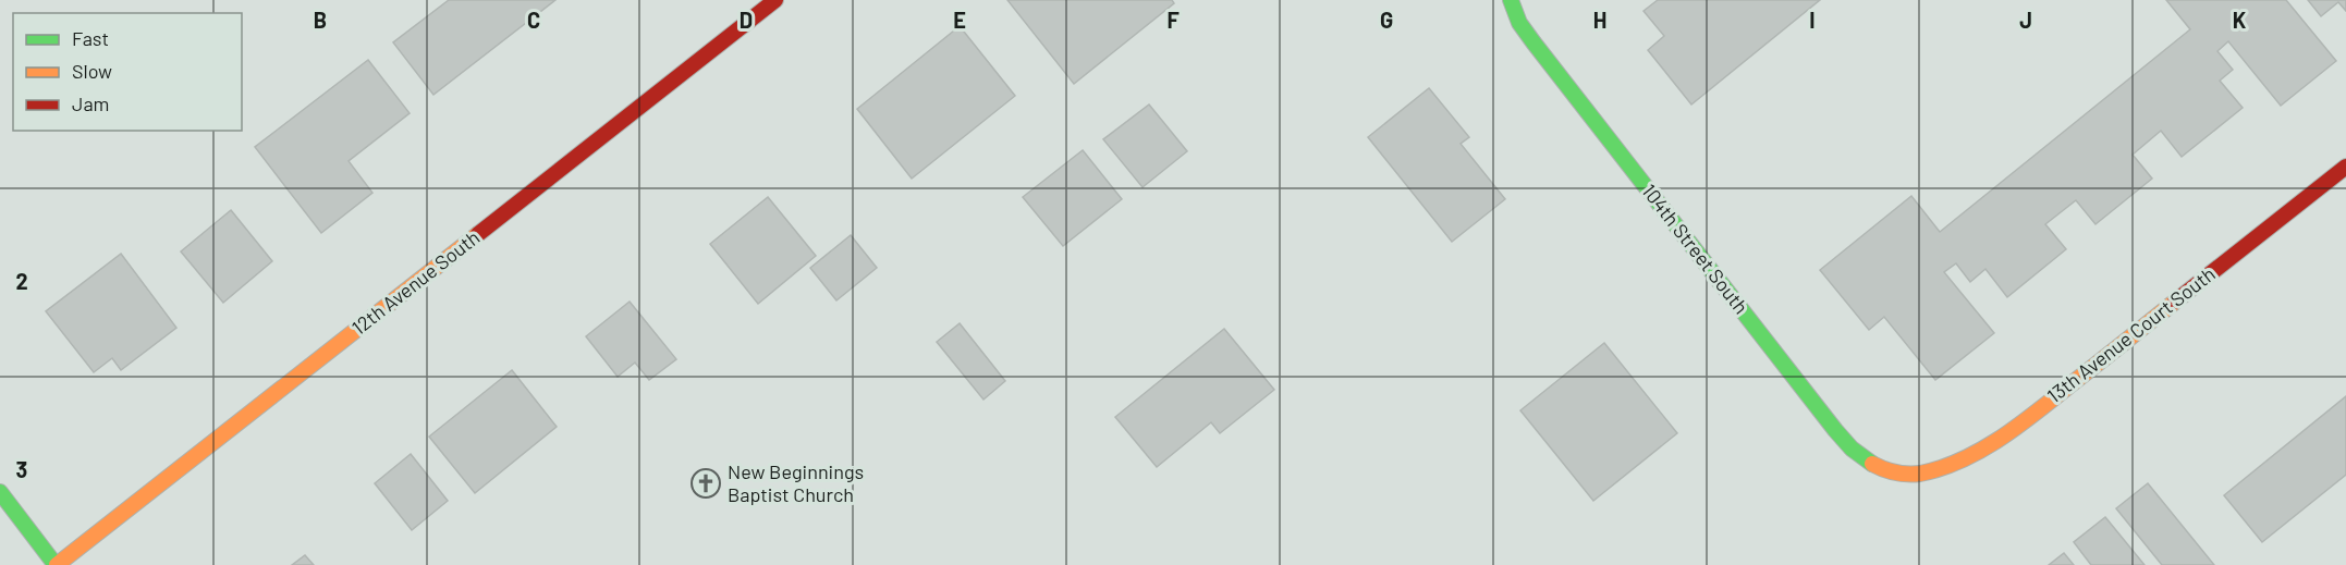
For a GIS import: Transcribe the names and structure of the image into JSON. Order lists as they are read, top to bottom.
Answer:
{
  "streets": {
    "street": ["104th Street South", "12th Avenue South", "13th Avenue Court South"]
  },
  "crossings": [
    ["104th Street South", "13th Avenue Court South"]
  ],
  "places": {
    "church": ["New Beginnings Baptist Church"]
  },
  "legend": ["Fast", "Slow", "Jam"],
  "grid": {
    "columns": [
      "B",
      "C",
      "D",
      "E",
      "F",
      "G",
      "H",
      "I",
      "J",
      "K"
    ],
    "rows": ["2", "3"]
  }
}
